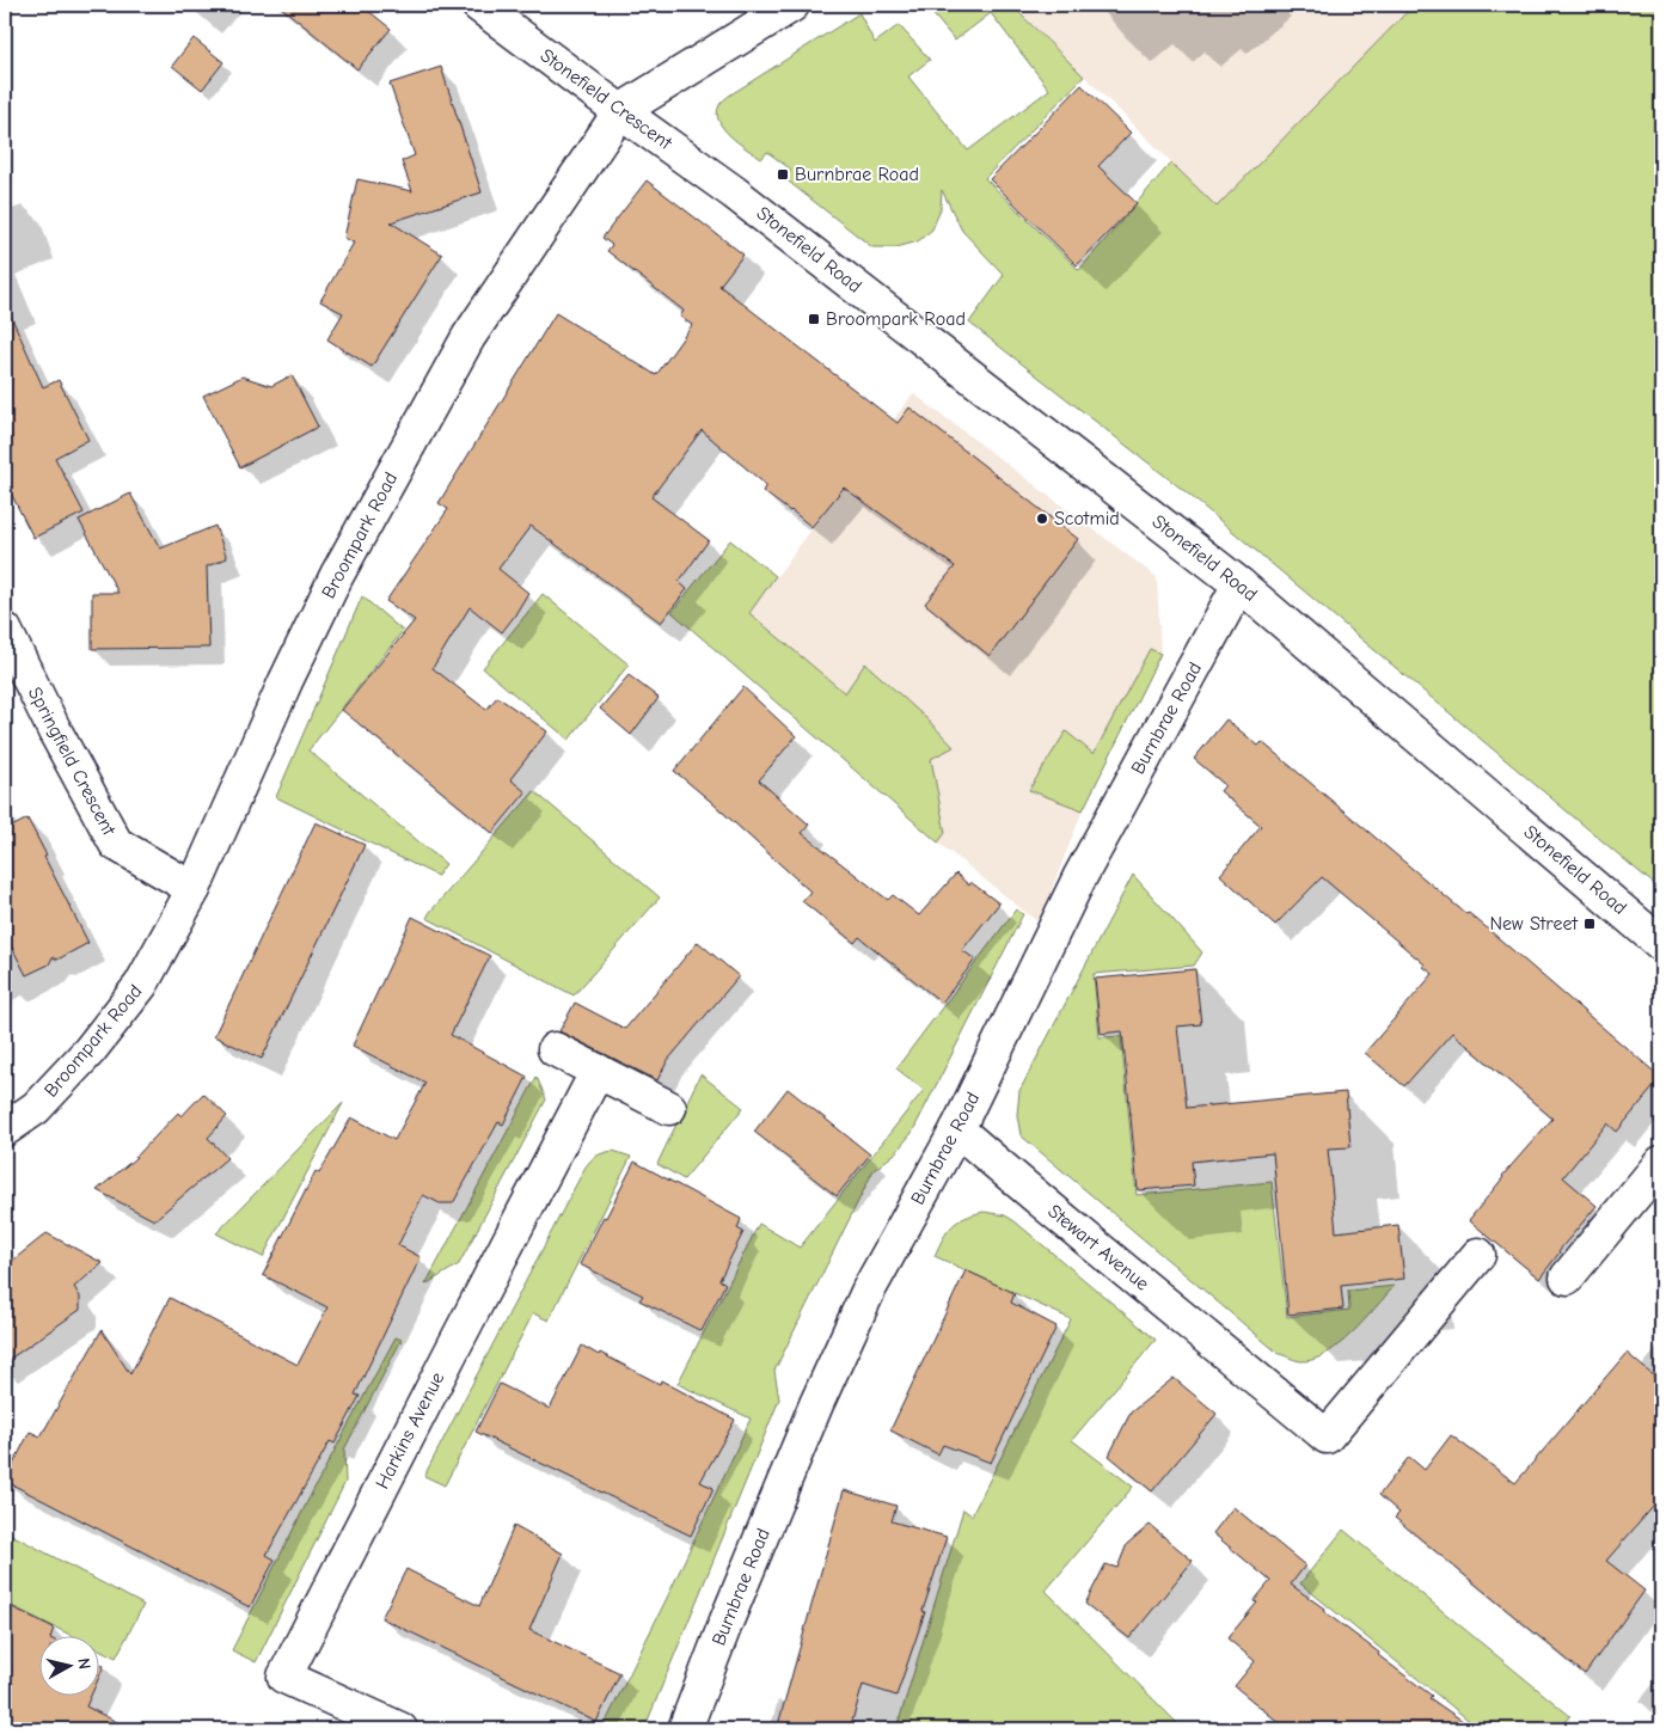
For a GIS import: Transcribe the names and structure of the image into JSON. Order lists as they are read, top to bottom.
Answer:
{
  "streets": {
    "street": [
      "Stonefield Crescent",
      "Stonefield Road",
      "Broompark Road",
      "Burnbrae Road",
      "Springfield Crescent",
      "Stewart Avenue",
      "Harkins Avenue"
    ]
  },
  "crossings": [
    ["Stonefield Crescent", "Stonefield Road"],
    ["Stonefield Crescent", "Broompark Road"],
    ["Stonefield Road", "Burnbrae Road"],
    ["Broompark Road", "Springfield Crescent"],
    ["Burnbrae Road", "Stewart Avenue"]
  ],
  "places": {
    "transit": ["Burnbrae Road", "Broompark Road", "New Street"],
    "other": ["Scotmid"]
  },
  "north": "right"
}
